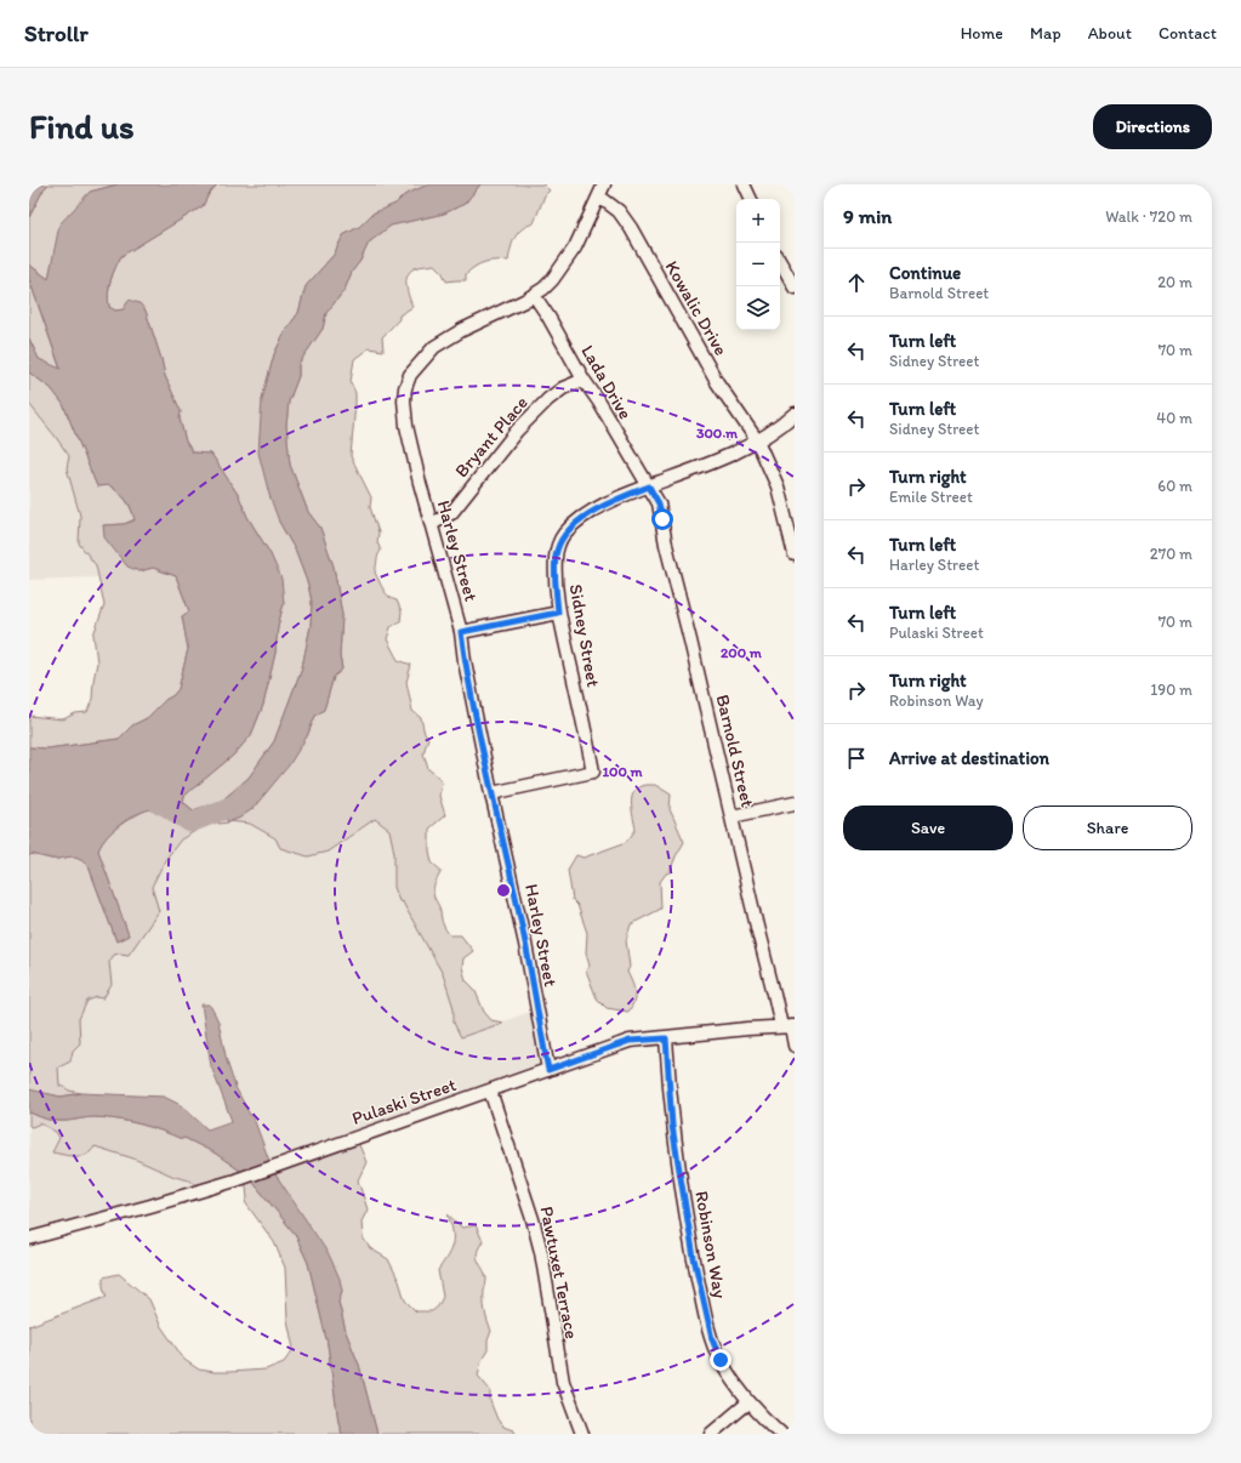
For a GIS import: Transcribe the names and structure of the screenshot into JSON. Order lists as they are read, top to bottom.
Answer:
{
  "streets": {
    "street": [
      "Kowalic Drive",
      "Lada Drive",
      "Bryant Place",
      "Harley Street",
      "Sidney Street",
      "Barnold Street",
      "Pulaski Street",
      "Robinson Way",
      "Pawtuxet Terrace"
    ]
  },
  "crossings": [
    ["Kowalic Drive", "Harley Street"],
    ["Kowalic Drive", "Sidney Street"],
    ["Lada Drive", "Bryant Place"],
    ["Lada Drive", "Harley Street"],
    ["Lada Drive", "Sidney Street"],
    ["Lada Drive", "Barnold Street"],
    ["Bryant Place", "Harley Street"],
    ["Harley Street", "Sidney Street"],
    ["Harley Street", "Pulaski Street"],
    ["Sidney Street", "Barnold Street"],
    ["Barnold Street", "Pulaski Street"],
    ["Pulaski Street", "Robinson Way"],
    ["Pulaski Street", "Pawtuxet Terrace"]
  ],
  "page": {
    "header": "Strollr",
    "nav": [
      "Home",
      "Map",
      "About",
      "Contact"
    ],
    "buttons": [
      "Directions",
      ["Save", "Share"]
    ],
    "title": "Find us",
    "heading": ["9 min", "Walk · 720 m"],
    "map_buttons": ["+", "−"],
    "list": [
      ["Continue", "Barnold Street", "20 m"],
      ["Turn left", "Sidney Street", "70 m"],
      ["Turn left", "Sidney Street", "40 m"],
      ["Turn right", "Emile Street", "60 m"],
      ["Turn left", "Harley Street", "270 m"],
      ["Turn left", "Pulaski Street", "70 m"],
      ["Turn right", "Robinson Way", "190 m"],
      "Arrive at destination"
    ]
  },
  "rings": ["300 m", "200 m", "100 m"]
}
